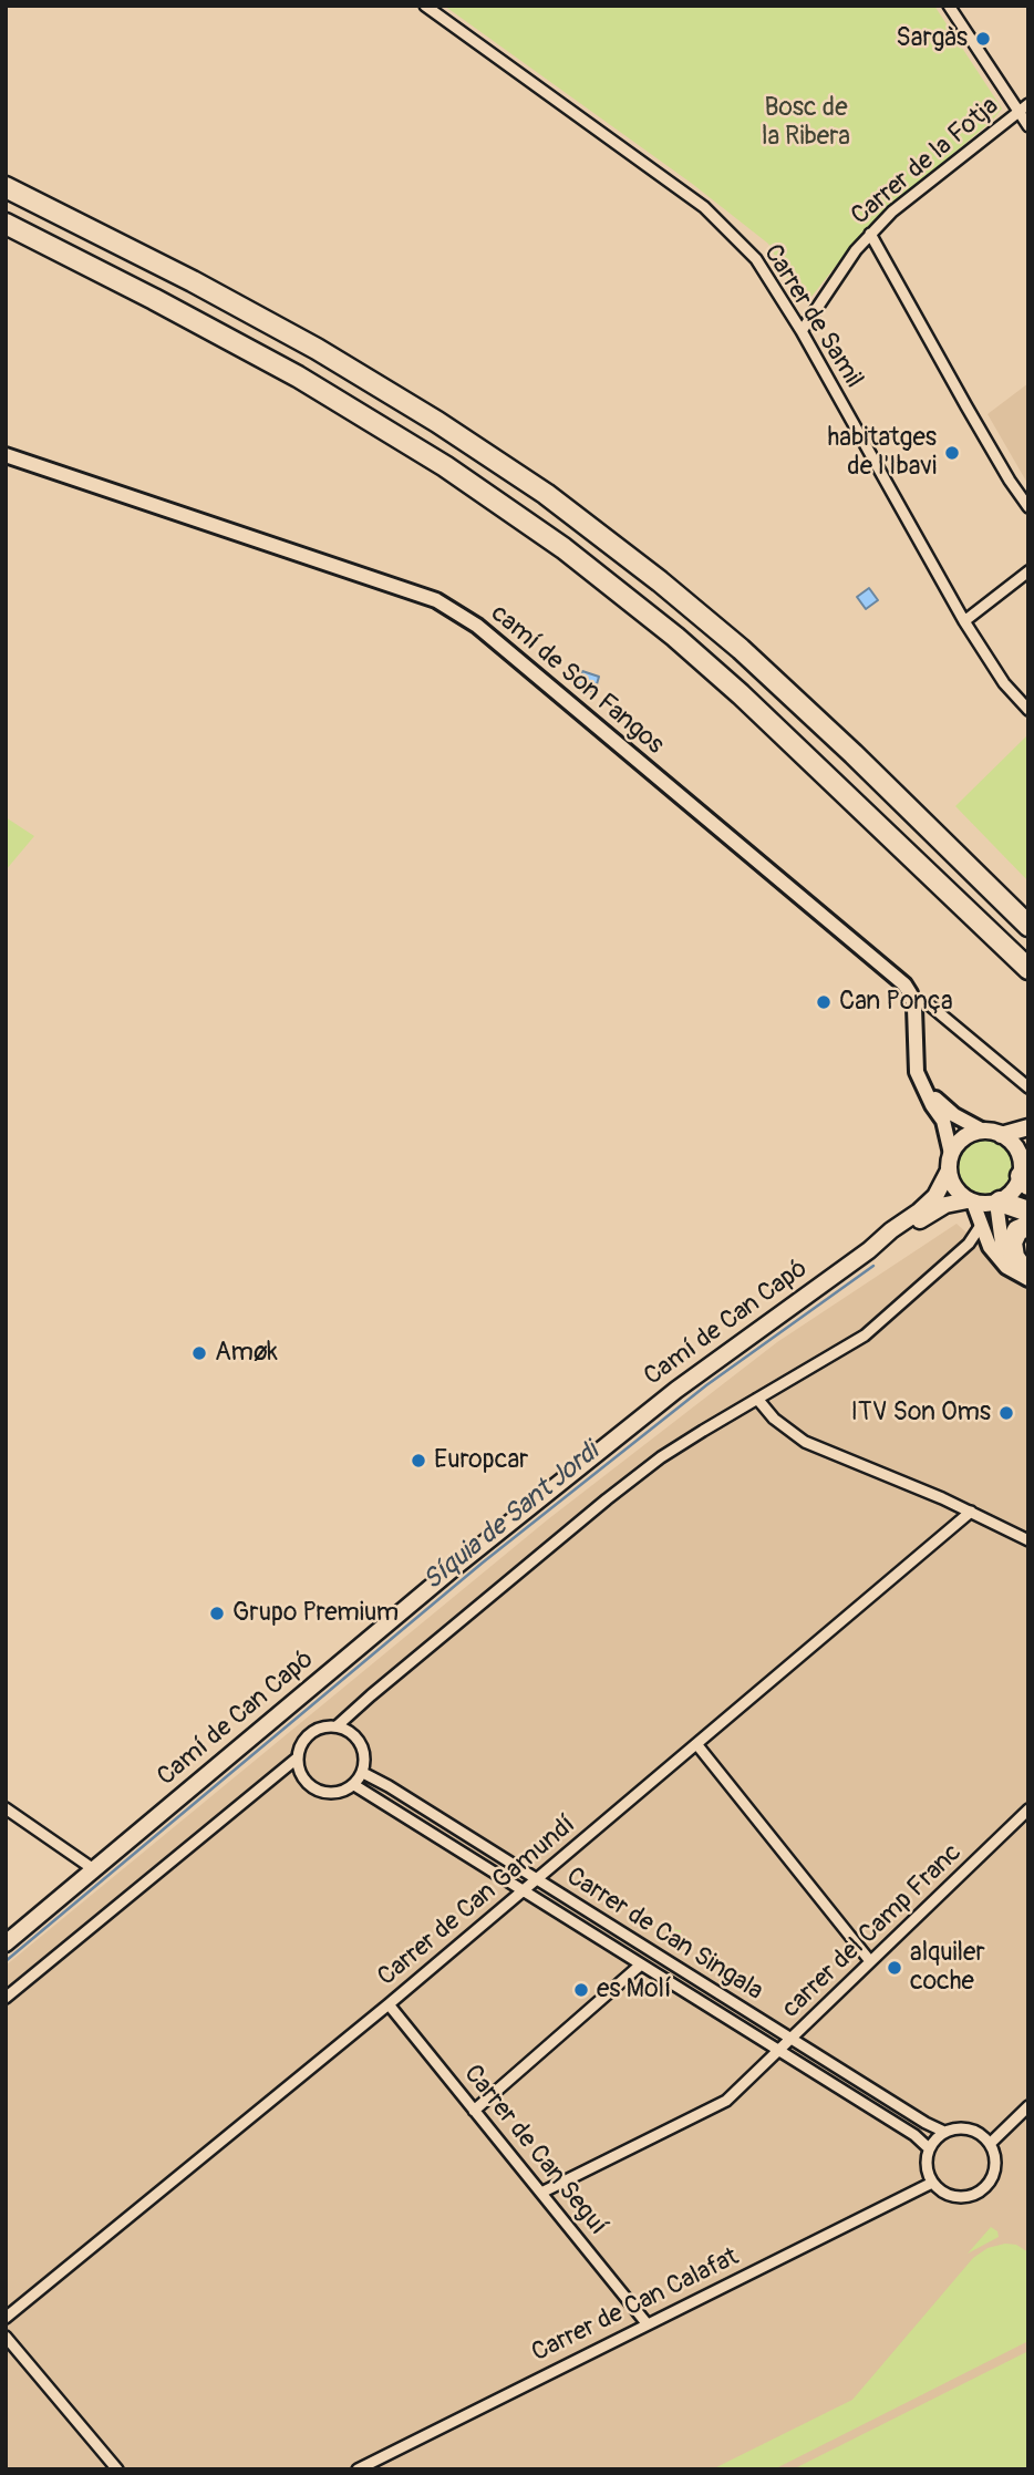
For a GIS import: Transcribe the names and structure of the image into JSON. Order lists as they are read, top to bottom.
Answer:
{
  "streets": {
    "main road": ["Camí de Can Capó"],
    "street": [
      "Carrer de la Fotja",
      "Carrer de Samil",
      "camí de Son Fangos",
      "Carrer de Can Gamundí",
      "carrer del Camp Franc",
      "Carrer de Can Singala",
      "Carrer de Can Seguí",
      "Carrer de Can Calafat"
    ]
  },
  "crossings": [
    ["Carrer de la Fotja", "Carrer de Samil"],
    ["Carrer de Can Gamundí", "Carrer de Can Singala"],
    ["Carrer de Can Gamundí", "Carrer de Can Seguí"],
    ["carrer del Camp Franc", "Carrer de Can Singala"],
    ["carrer del Camp Franc", "Carrer de Can Seguí"],
    ["Carrer de Can Singala", "Carrer de Can Calafat"],
    ["Carrer de Can Seguí", "Carrer de Can Calafat"]
  ],
  "water": ["Síquia de Sant Jordi"],
  "parks": ["Bosc de la Ribera"],
  "places": [
    "Sargàs",
    "habitatges de l'Ibavi",
    "Can Ponça",
    "Amøk",
    "ITV Son Oms",
    "Europcar",
    "Grupo Premium",
    "alquiler coche",
    "es Molí"
  ]
}
